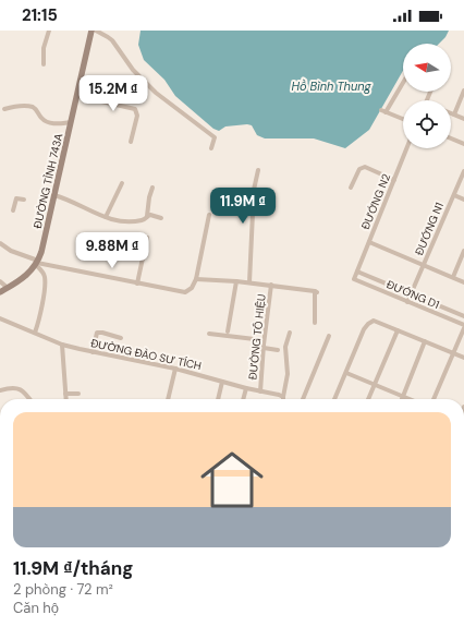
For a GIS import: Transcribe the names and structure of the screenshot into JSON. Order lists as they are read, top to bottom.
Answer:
{
  "streets": {
    "main road": ["ĐƯỜNG TỈNH 743A"],
    "street": [
      "ĐƯỚNG N2",
      "ĐƯỚNG N1",
      "ĐƯỚNG D1",
      "ĐƯỜNG TÔ HIỆU",
      "ĐƯỜNG ĐÀO SƯ TÍCH"
    ]
  },
  "crossings": [
    ["ĐƯỚNG N2", "ĐƯỚNG D1"],
    ["ĐƯỚNG N1", "ĐƯỚNG D1"],
    ["ĐƯỜNG TÔ HIỆU", "ĐƯỜNG ĐÀO SƯ TÍCH"]
  ],
  "water": ["Hồ Bình Thung"],
  "north": "left",
  "page": {
    "status": "21:15",
    "price": ["15.2M ₫", "11.9M ₫", "9.88M ₫"],
    "list": [
      {
        "name": "11.9M ₫/tháng",
        "note": "2 phòng · 72 m² · Căn hộ"
      }
    ]
  }
}
